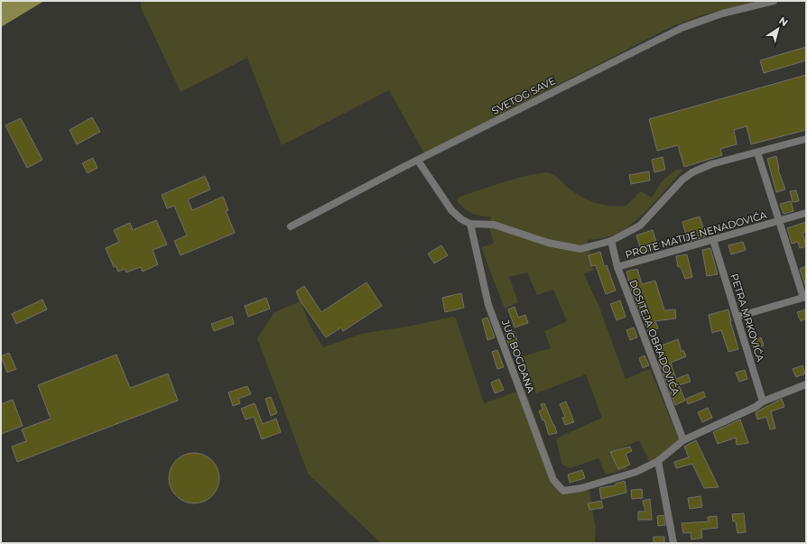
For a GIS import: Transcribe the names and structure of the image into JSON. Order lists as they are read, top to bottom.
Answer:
{
  "streets": {
    "street": [
      "SVETOG SAVE",
      "PROTE MATIJE NENADOVIĆA",
      "PETRA MRKOVIĆA",
      "DOSITEJA OBRADOVIĆA",
      "JUG BOGDANA"
    ]
  },
  "crossings": [
    ["PROTE MATIJE NENADOVIĆA", "PETRA MRKOVIĆA"],
    ["PROTE MATIJE NENADOVIĆA", "DOSITEJA OBRADOVIĆA"]
  ],
  "north": "top right"
}
